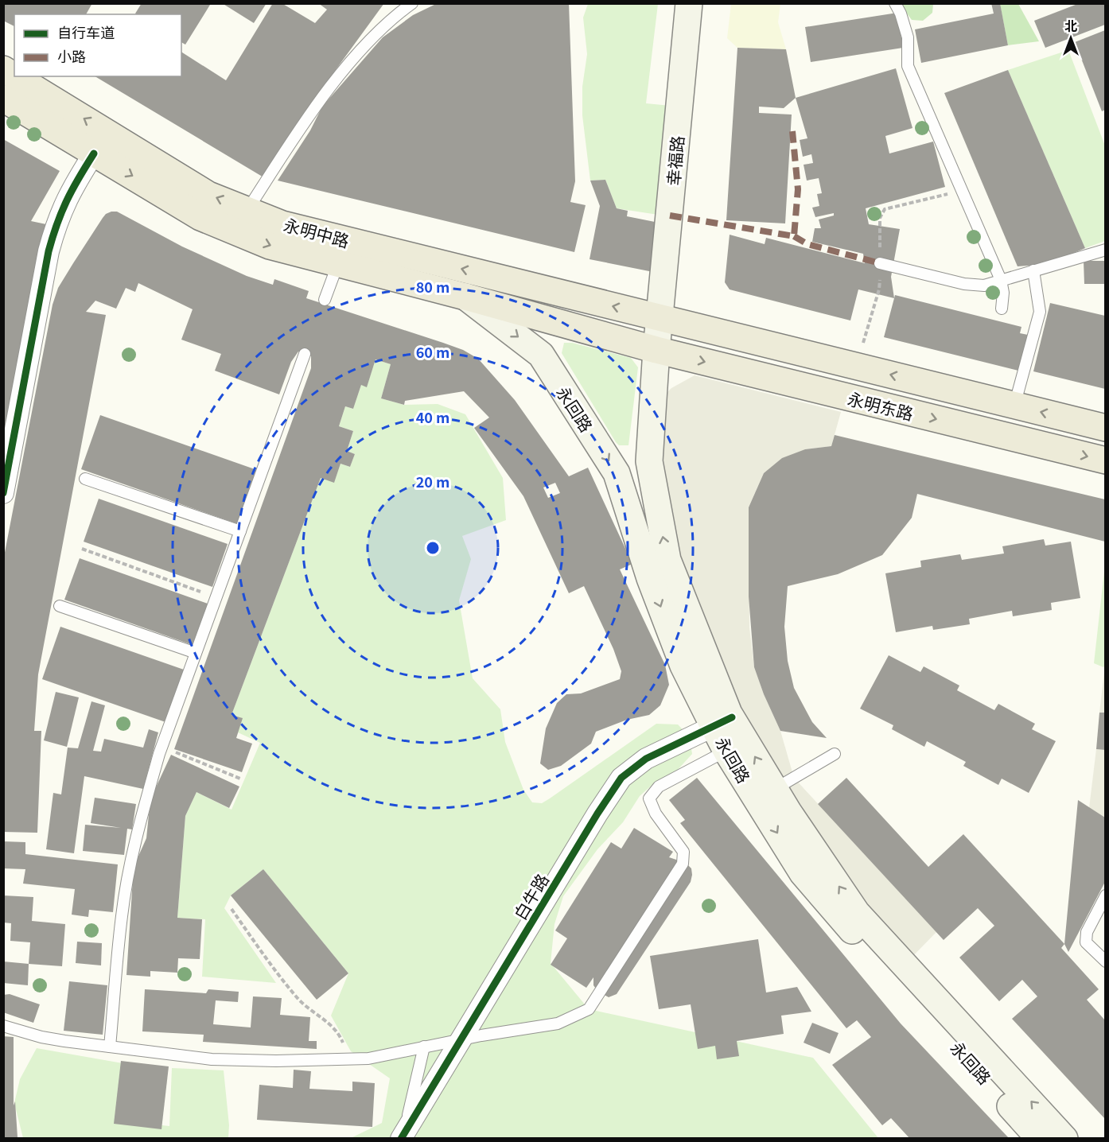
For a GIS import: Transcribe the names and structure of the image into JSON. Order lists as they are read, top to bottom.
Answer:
{
  "streets": {
    "main road": [
      "幸福路",
      "永明中路",
      "永明东路",
      "永回路"
    ],
    "street": ["白牛路"]
  },
  "crossings": [
    ["幸福路", "永明中路"],
    ["幸福路", "永明东路"],
    ["幸福路", "永回路"],
    ["永明中路", "永明东路"],
    ["永明中路", "永回路"],
    ["永明东路", "永回路"],
    ["永回路", "白牛路"]
  ],
  "legend": ["自行车道", "小路"],
  "north": "top",
  "rings": [
    "80 m",
    "60 m",
    "40 m",
    "20 m"
  ]
}
